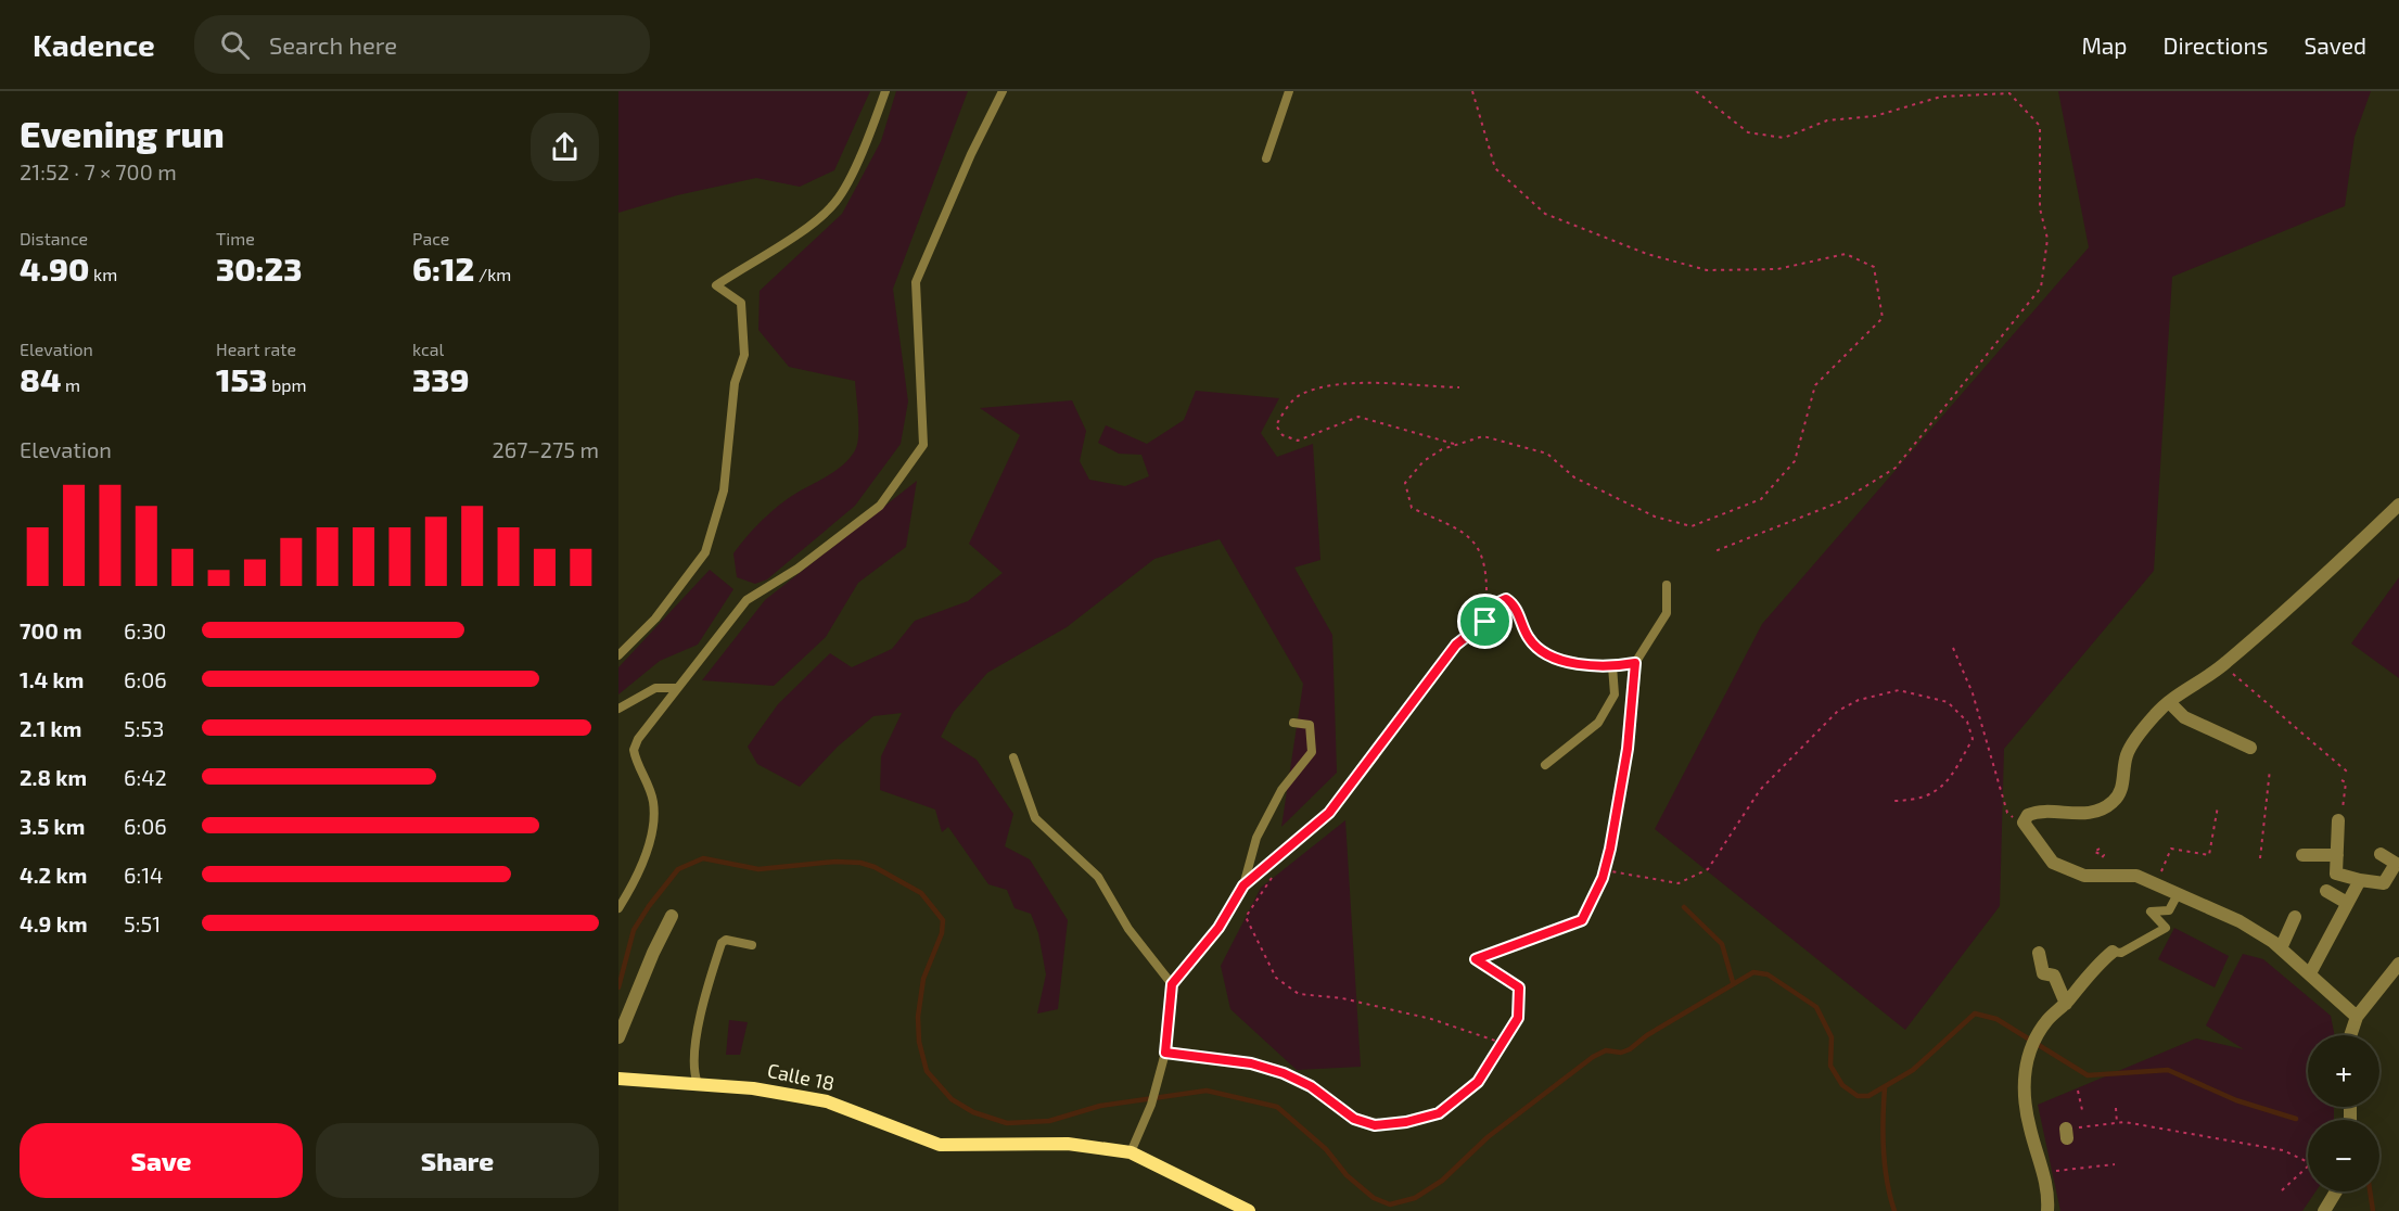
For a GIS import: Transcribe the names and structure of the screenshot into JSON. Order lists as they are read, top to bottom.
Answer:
{
  "streets": {
    "street": ["Calle 18"]
  },
  "page": {
    "header": "Kadence",
    "search": "Search here",
    "nav": ["Map", "Directions", "Saved"],
    "heading": ["Evening run", "21:52 · 7 × 700 m"],
    "stats": [
      ["Distance", "4.90 km"],
      ["Time", "30:23"],
      ["Pace", "6:12 /km"],
      ["Elevation", "84 m"],
      ["Heart rate", "153 bpm"],
      ["kcal", "339"]
    ],
    "chart": ["Elevation", "267–275 m"],
    "list": [
      {
        "name": "700 m",
        "note": "6:30"
      },
      {
        "name": "1.4 km",
        "note": "6:06"
      },
      {
        "name": "2.1 km",
        "note": "5:53"
      },
      {
        "name": "2.8 km",
        "note": "6:42"
      },
      {
        "name": "3.5 km",
        "note": "6:06"
      },
      {
        "name": "4.2 km",
        "note": "6:14"
      },
      {
        "name": "4.9 km",
        "note": "5:51"
      }
    ],
    "map_buttons": ["+", "−"],
    "buttons": ["Save", "Share"]
  }
}
